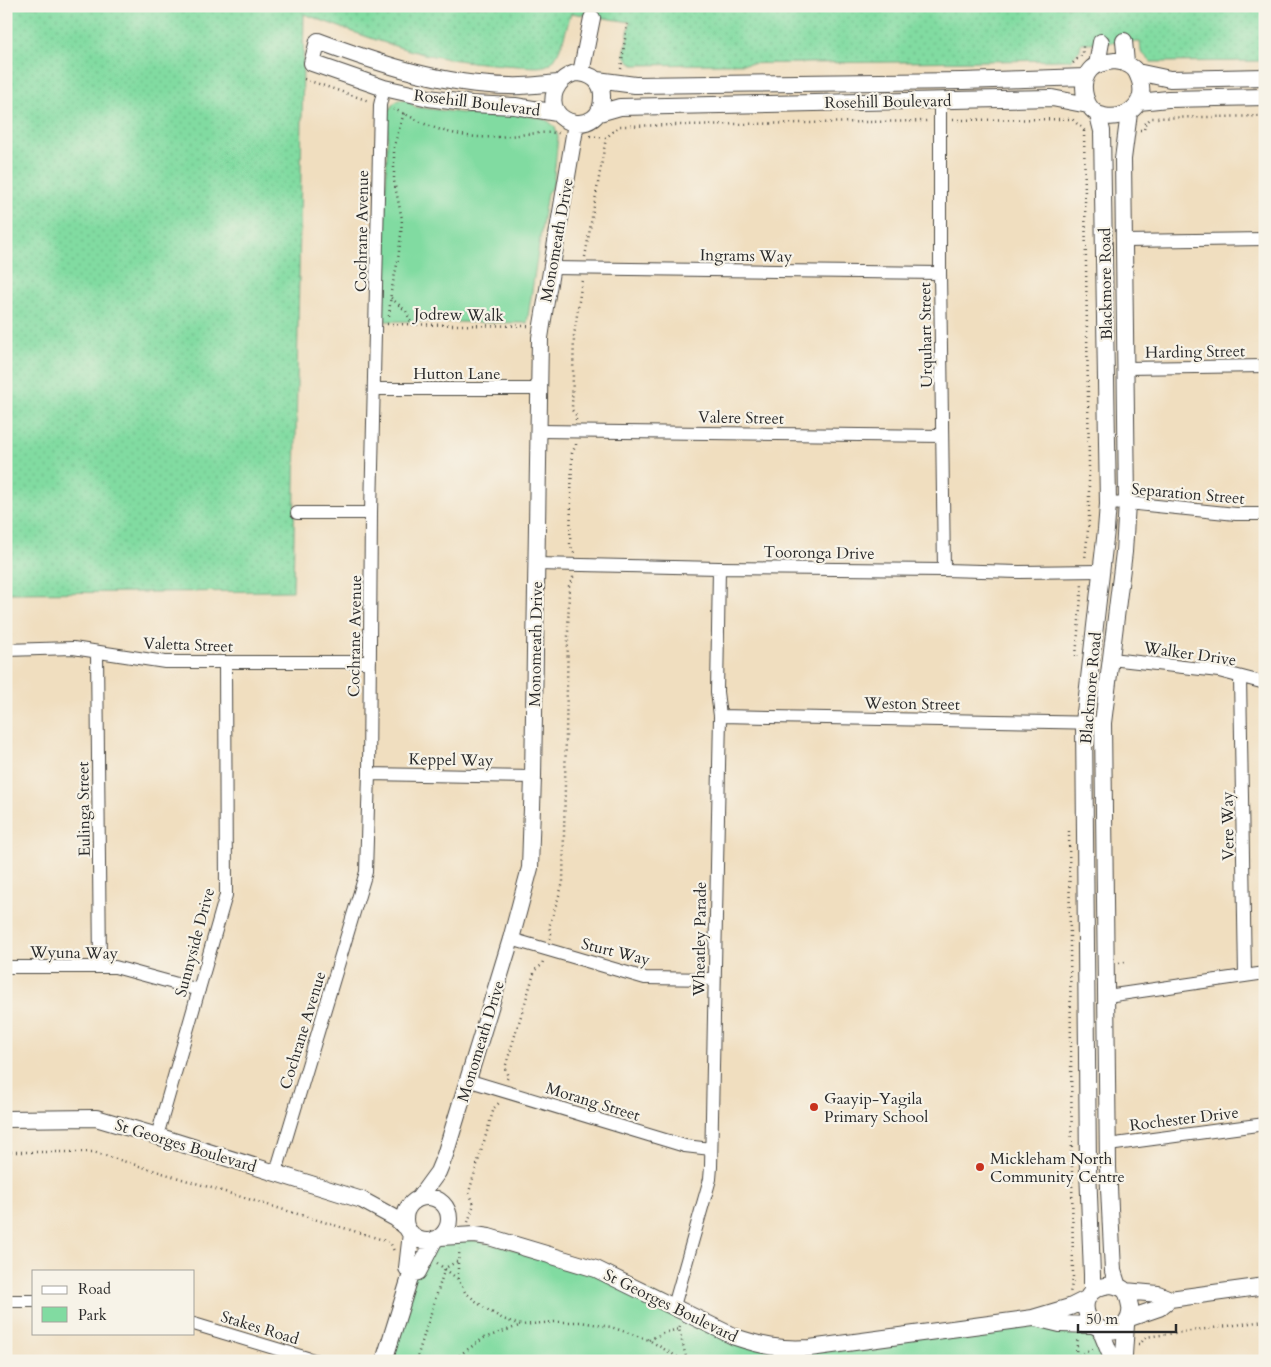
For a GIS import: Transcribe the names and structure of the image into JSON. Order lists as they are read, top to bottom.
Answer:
{
  "streets": {
    "street": [
      "Rosehill Boulevard",
      "Cochrane Avenue",
      "Monomeath Drive",
      "Ingrams Way",
      "Blackmore Road",
      "Urquhart Street",
      "Harding Street",
      "Hutton Lane",
      "Valere Street",
      "Separation Street",
      "Tooronga Drive",
      "Valetta Street",
      "Walker Drive",
      "Weston Street",
      "Keppel Way",
      "Eulinga Street",
      "Vere Way",
      "Wheatley Parade",
      "Sunnyside Drive",
      "Sturt Way",
      "Wyuna Way",
      "Morang Street",
      "Rochester Drive",
      "St Georges Boulevard",
      "Stakes Road"
    ],
    "path": ["Jodrew Walk"]
  },
  "crossings": [
    ["Rosehill Boulevard", "Cochrane Avenue"],
    ["Rosehill Boulevard", "Monomeath Drive"],
    ["Rosehill Boulevard", "Blackmore Road"],
    ["Rosehill Boulevard", "Urquhart Street"],
    ["Cochrane Avenue", "Jodrew Walk"],
    ["Cochrane Avenue", "Hutton Lane"],
    ["Cochrane Avenue", "Valetta Street"],
    ["Cochrane Avenue", "Keppel Way"],
    ["Cochrane Avenue", "St Georges Boulevard"],
    ["Monomeath Drive", "Ingrams Way"],
    ["Monomeath Drive", "Jodrew Walk"],
    ["Monomeath Drive", "Hutton Lane"],
    ["Monomeath Drive", "Valere Street"],
    ["Monomeath Drive", "Tooronga Drive"],
    ["Monomeath Drive", "Keppel Way"],
    ["Monomeath Drive", "Sturt Way"],
    ["Monomeath Drive", "Morang Street"],
    ["Monomeath Drive", "St Georges Boulevard"],
    ["Ingrams Way", "Urquhart Street"],
    ["Blackmore Road", "Harding Street"],
    ["Blackmore Road", "Separation Street"],
    ["Blackmore Road", "Tooronga Drive"],
    ["Blackmore Road", "Walker Drive"],
    ["Blackmore Road", "Weston Street"],
    ["Blackmore Road", "Rochester Drive"],
    ["Blackmore Road", "St Georges Boulevard"],
    ["Urquhart Street", "Valere Street"],
    ["Urquhart Street", "Tooronga Drive"],
    ["Tooronga Drive", "Wheatley Parade"],
    ["Valetta Street", "Eulinga Street"],
    ["Valetta Street", "Sunnyside Drive"],
    ["Walker Drive", "Vere Way"],
    ["Weston Street", "Wheatley Parade"],
    ["Eulinga Street", "Wyuna Way"],
    ["Wheatley Parade", "Sturt Way"],
    ["Wheatley Parade", "Morang Street"],
    ["Wheatley Parade", "St Georges Boulevard"],
    ["Sunnyside Drive", "Wyuna Way"],
    ["Sunnyside Drive", "St Georges Boulevard"]
  ],
  "places": ["Gaayip-Yagila Primary School", "Mickleham North Community Centre"],
  "legend": ["Road", "Park"],
  "scale_bar": "50 m"
}
